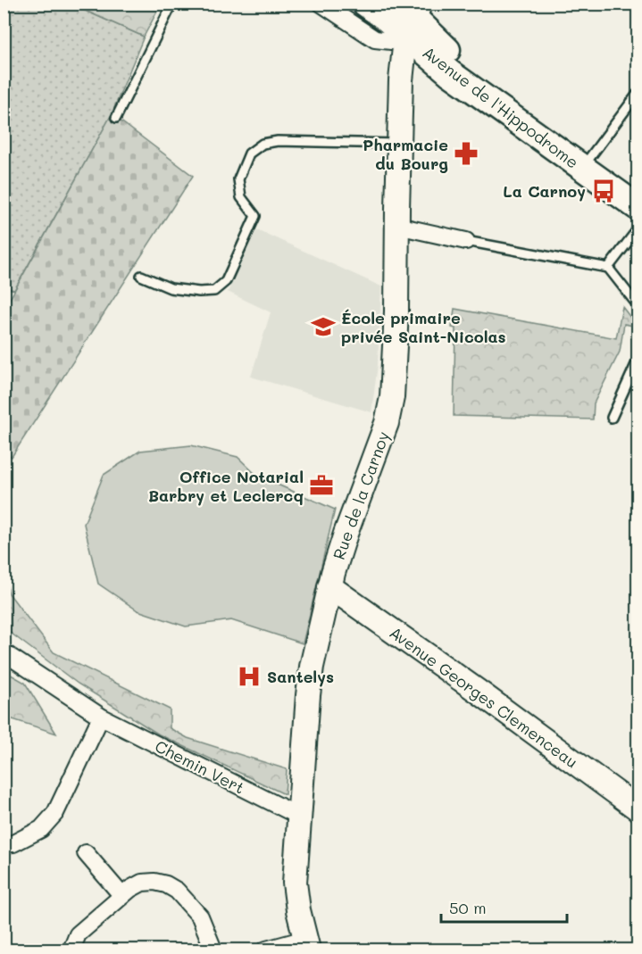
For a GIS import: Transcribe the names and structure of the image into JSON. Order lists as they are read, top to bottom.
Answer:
{
  "streets": {
    "main road": ["Avenue de l'Hippodrome"],
    "street": ["Rue de la Carnoy", "Avenue Georges Clemenceau", "Chemin Vert"]
  },
  "crossings": [
    ["Avenue de l'Hippodrome", "Rue de la Carnoy"],
    ["Rue de la Carnoy", "Avenue Georges Clemenceau"],
    ["Rue de la Carnoy", "Chemin Vert"]
  ],
  "places": {
    "pharmacy": ["Pharmacie du Bourg"],
    "bus stop": ["La Carnoy"],
    "school or university": ["École primaire privée Saint-Nicolas"],
    "office": ["Office Notarial Barbry et Leclercq"],
    "hospital": ["Santelys"]
  },
  "scale_bar": "50 m"
}
